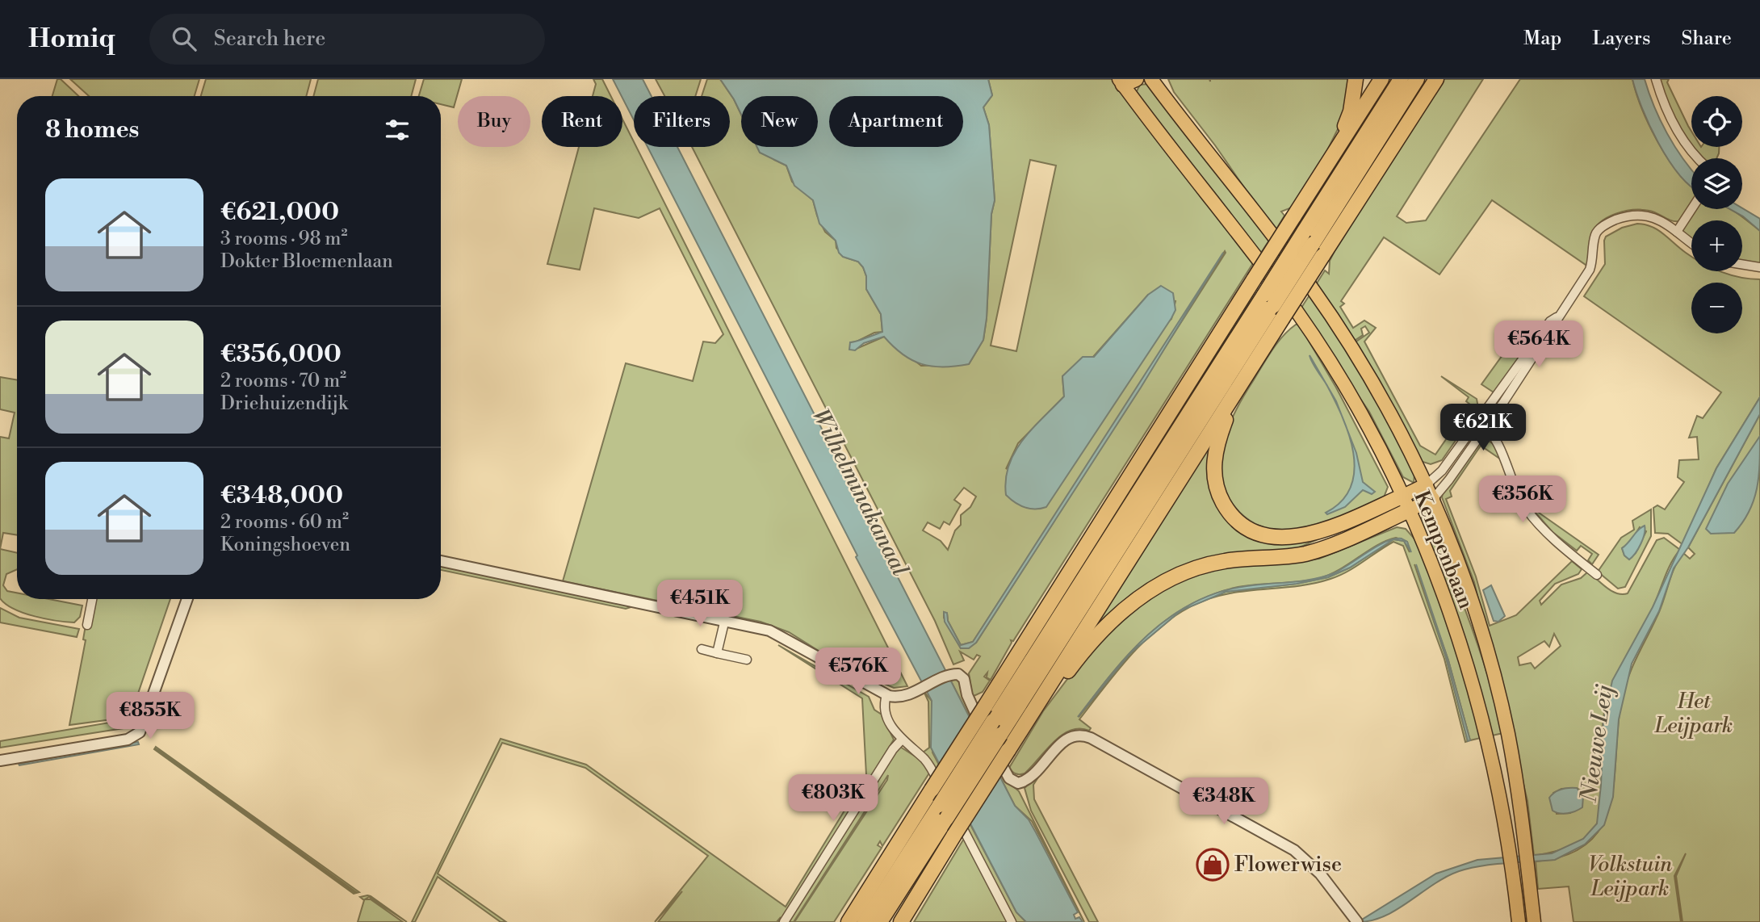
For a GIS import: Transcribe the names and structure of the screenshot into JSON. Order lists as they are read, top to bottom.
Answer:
{
  "streets": {
    "highway": ["Kempenbaan"]
  },
  "water": ["Wilhelminakanaal", "Nieuwe Leij"],
  "parks": ["Het Leijpark", "Volkstuin Leijpark"],
  "places": {
    "shop": ["Flowerwise"]
  },
  "page": {
    "header": "Homiq",
    "search": "Search here",
    "nav": ["Map", "Layers", "Share"],
    "map_buttons": ["+", "−"],
    "chip": [
      "Buy",
      "Rent",
      "Filters",
      "New",
      "Apartment"
    ],
    "heading": "8 homes",
    "list": [
      {
        "name": "€621,000",
        "note": "3 rooms · 98 m² · Dokter Bloemenlaan"
      },
      {
        "name": "€356,000",
        "note": "2 rooms · 70 m² · Driehuizendijk"
      },
      {
        "name": "€348,000",
        "note": "2 rooms · 60 m² · Koningshoeven"
      }
    ],
    "price": [
      "€564K",
      "€621K",
      "€356K",
      "€451K",
      "€576K",
      "€855K",
      "€803K",
      "€348K"
    ]
  }
}
